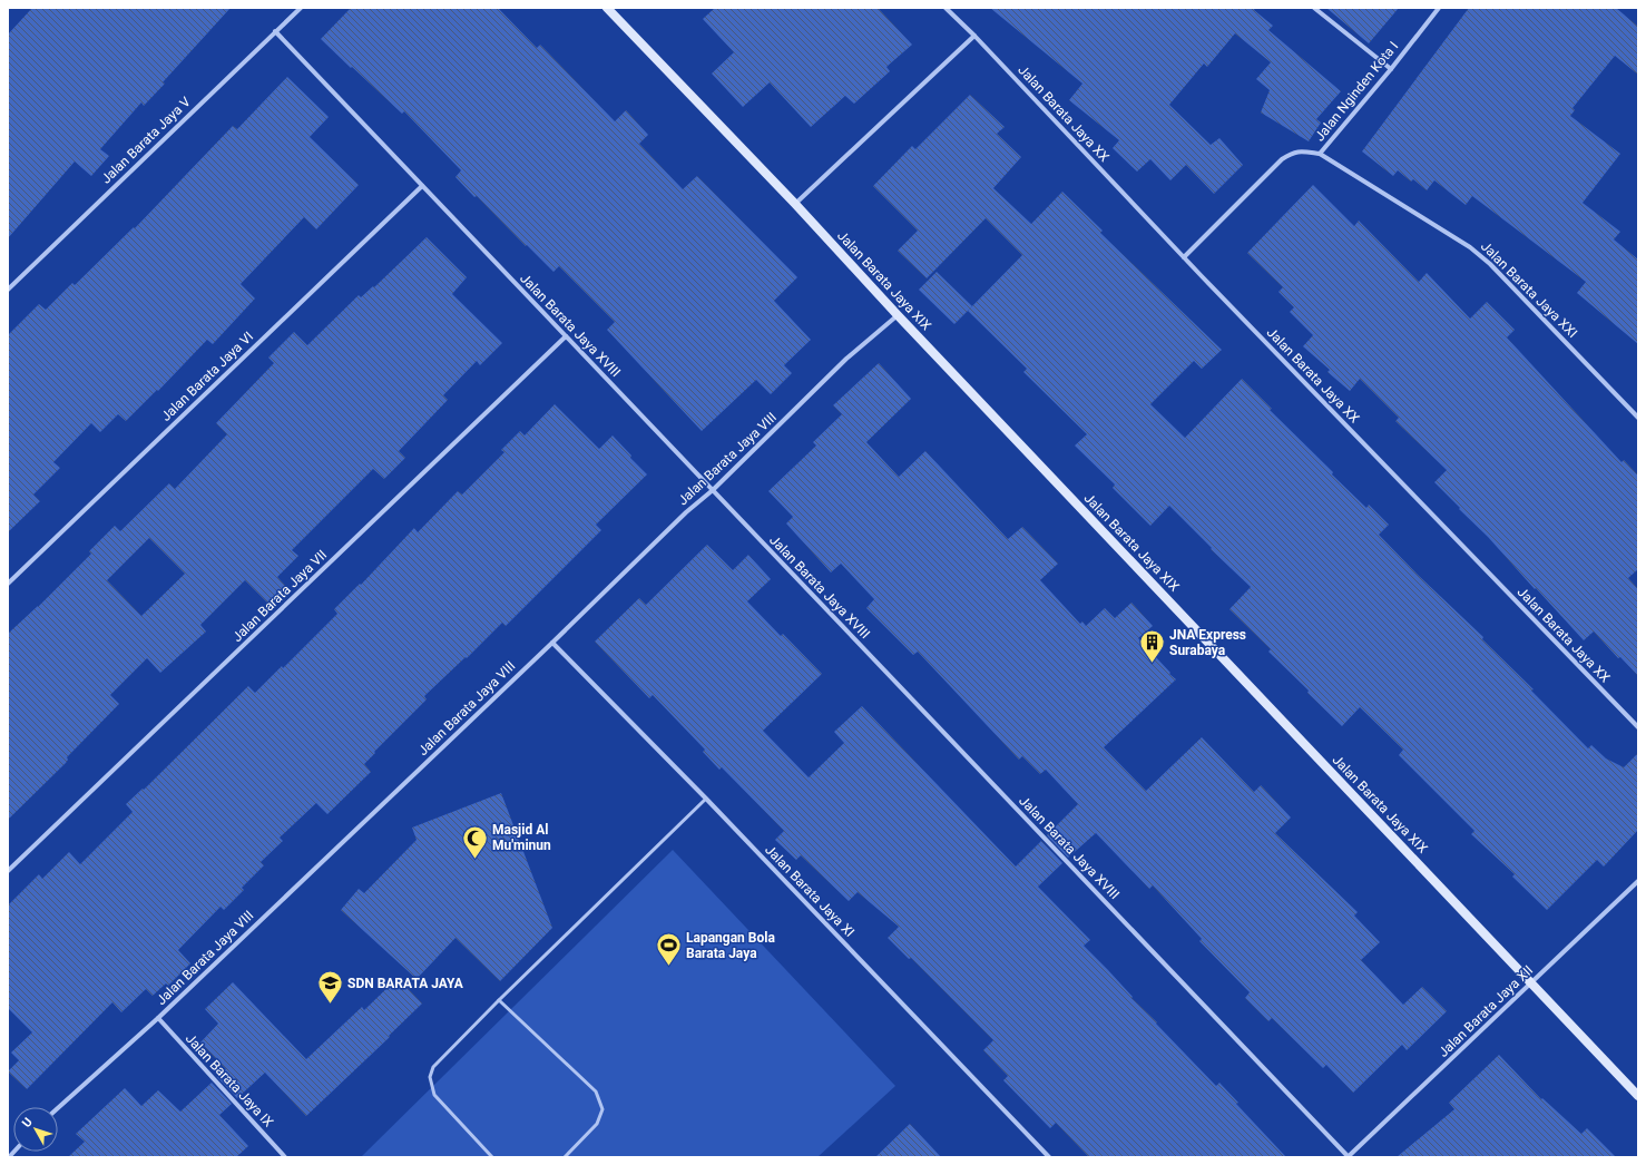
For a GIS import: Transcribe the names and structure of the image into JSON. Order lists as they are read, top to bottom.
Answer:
{
  "streets": {
    "street": [
      "Jalan Nginden Kota I",
      "Jalan Barata Jaya XX",
      "Jalan Barata Jaya V",
      "Jalan Barata Jaya XIX",
      "Jalan Barata Jaya XXI",
      "Jalan Barata Jaya XVIII",
      "Jalan Barata Jaya VI",
      "Jalan Barata Jaya VIII",
      "Jalan Barata Jaya VII",
      "Jalan Barata Jaya XI",
      "Jalan Barata Jaya XII",
      "Jalan Barata Jaya IX"
    ]
  },
  "crossings": [
    ["Jalan Nginden Kota I", "Jalan Barata Jaya XX"],
    ["Jalan Nginden Kota I", "Jalan Barata Jaya XXI"],
    ["Jalan Barata Jaya V", "Jalan Barata Jaya XVIII"],
    ["Jalan Barata Jaya XIX", "Jalan Barata Jaya VIII"],
    ["Jalan Barata Jaya XIX", "Jalan Barata Jaya XII"],
    ["Jalan Barata Jaya XVIII", "Jalan Barata Jaya VI"],
    ["Jalan Barata Jaya XVIII", "Jalan Barata Jaya VIII"],
    ["Jalan Barata Jaya XVIII", "Jalan Barata Jaya VII"],
    ["Jalan Barata Jaya XVIII", "Jalan Barata Jaya XII"],
    ["Jalan Barata Jaya VIII", "Jalan Barata Jaya XI"],
    ["Jalan Barata Jaya VIII", "Jalan Barata Jaya IX"]
  ],
  "places": {
    "building": ["JNA Express Surabaya"],
    "mosque": ["Masjid Al Mu'minun"],
    "sports": ["Lapangan Bola Barata Jaya"],
    "school or university": ["SDN BARATA JAYA"]
  },
  "north": "top left"
}
